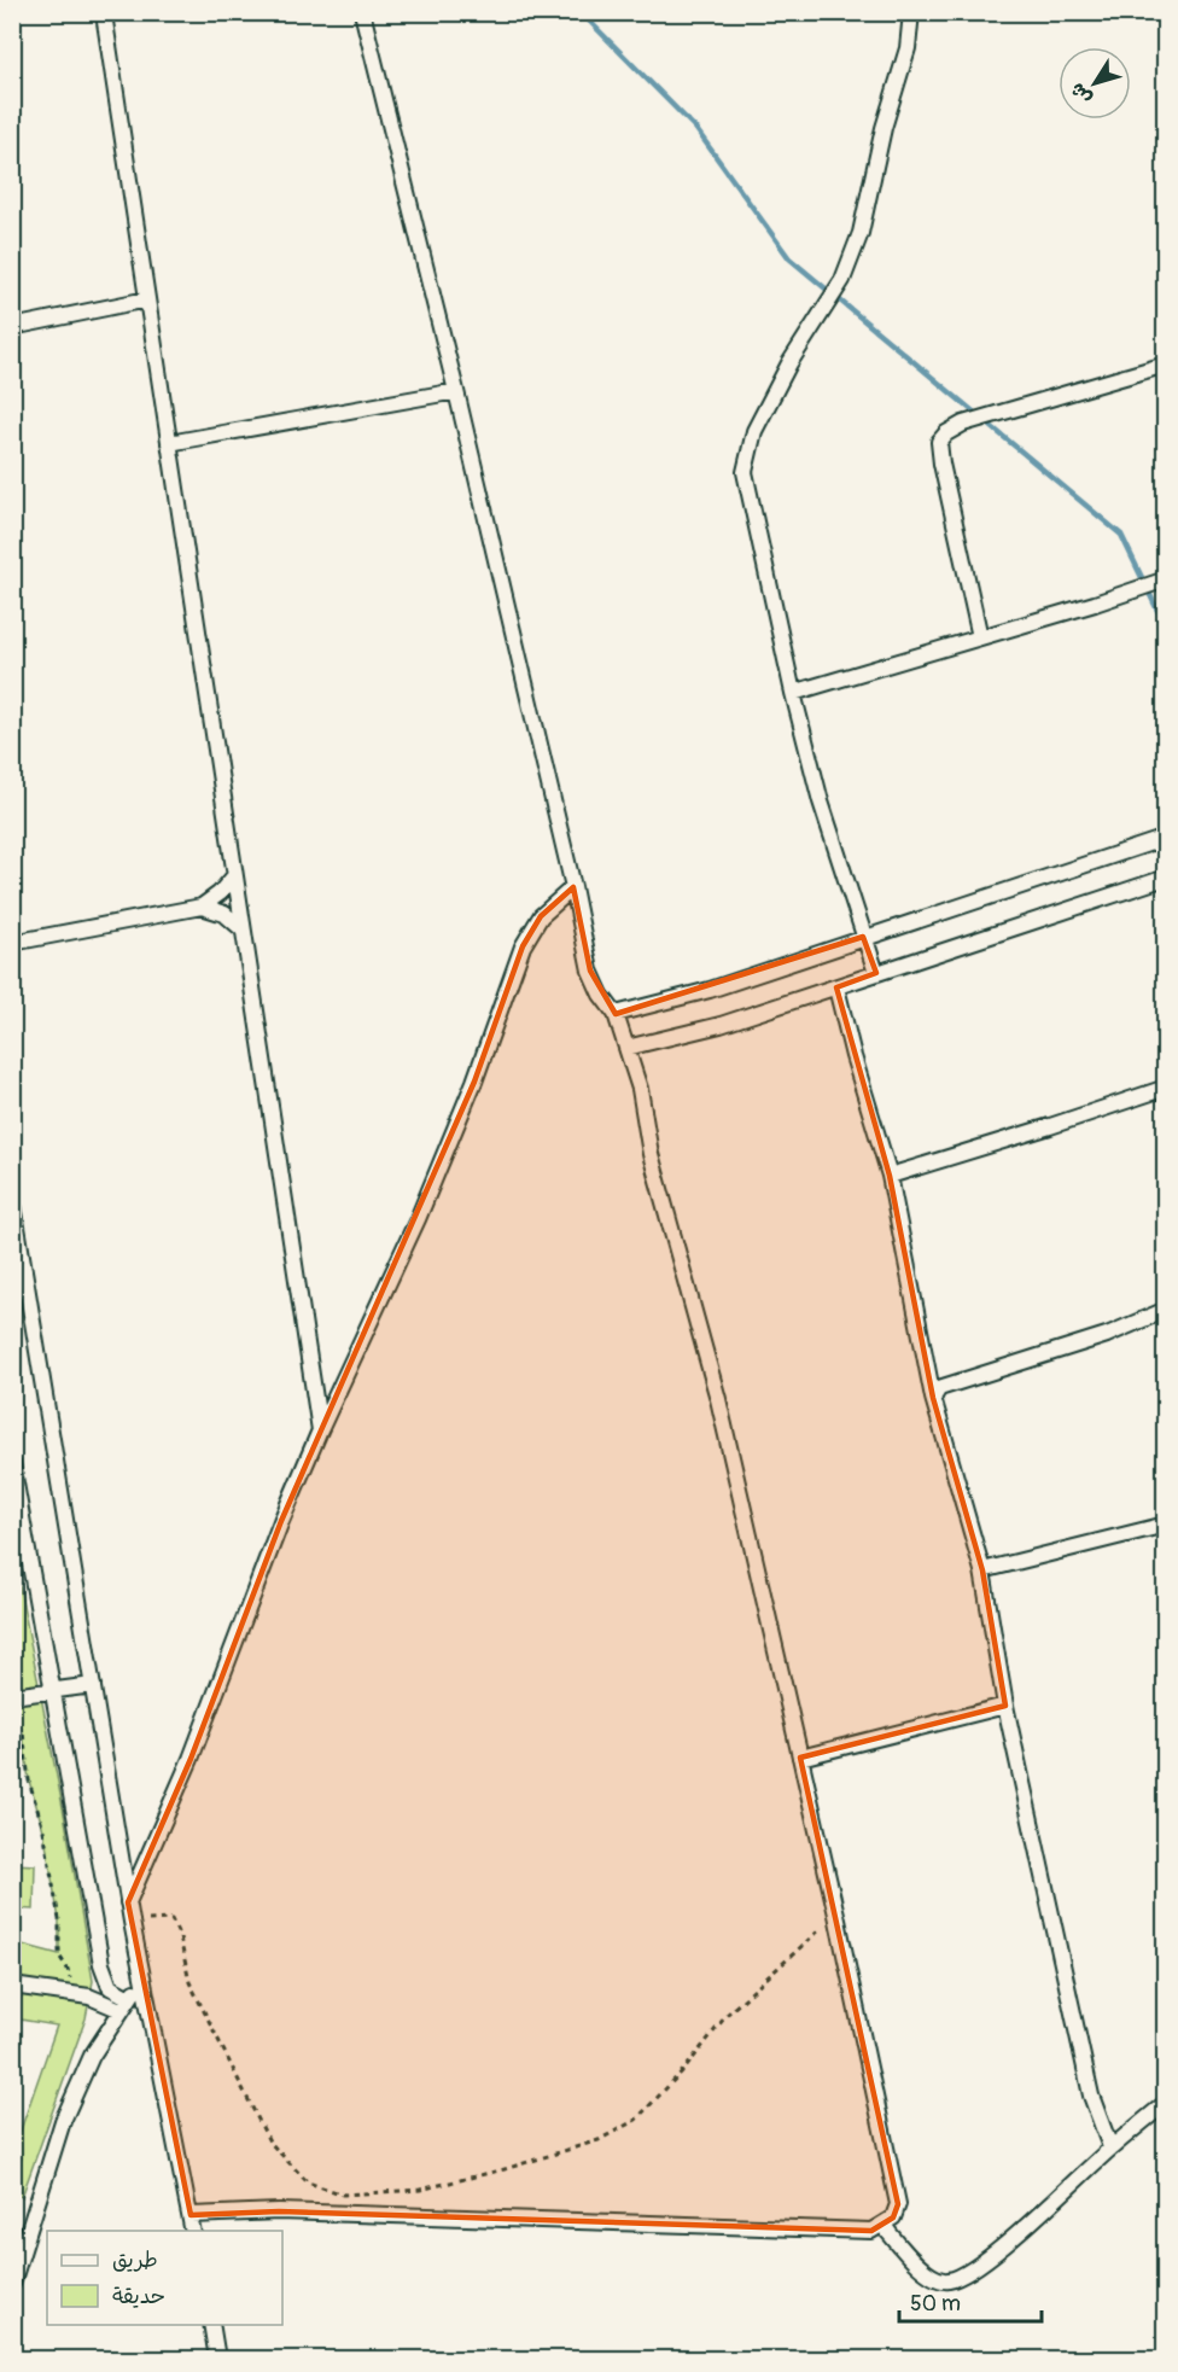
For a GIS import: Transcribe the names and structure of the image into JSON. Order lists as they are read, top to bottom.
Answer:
{
  "legend": ["طريق", "حديقة"],
  "scale_bar": "50 m",
  "north": "bottom left"
}
